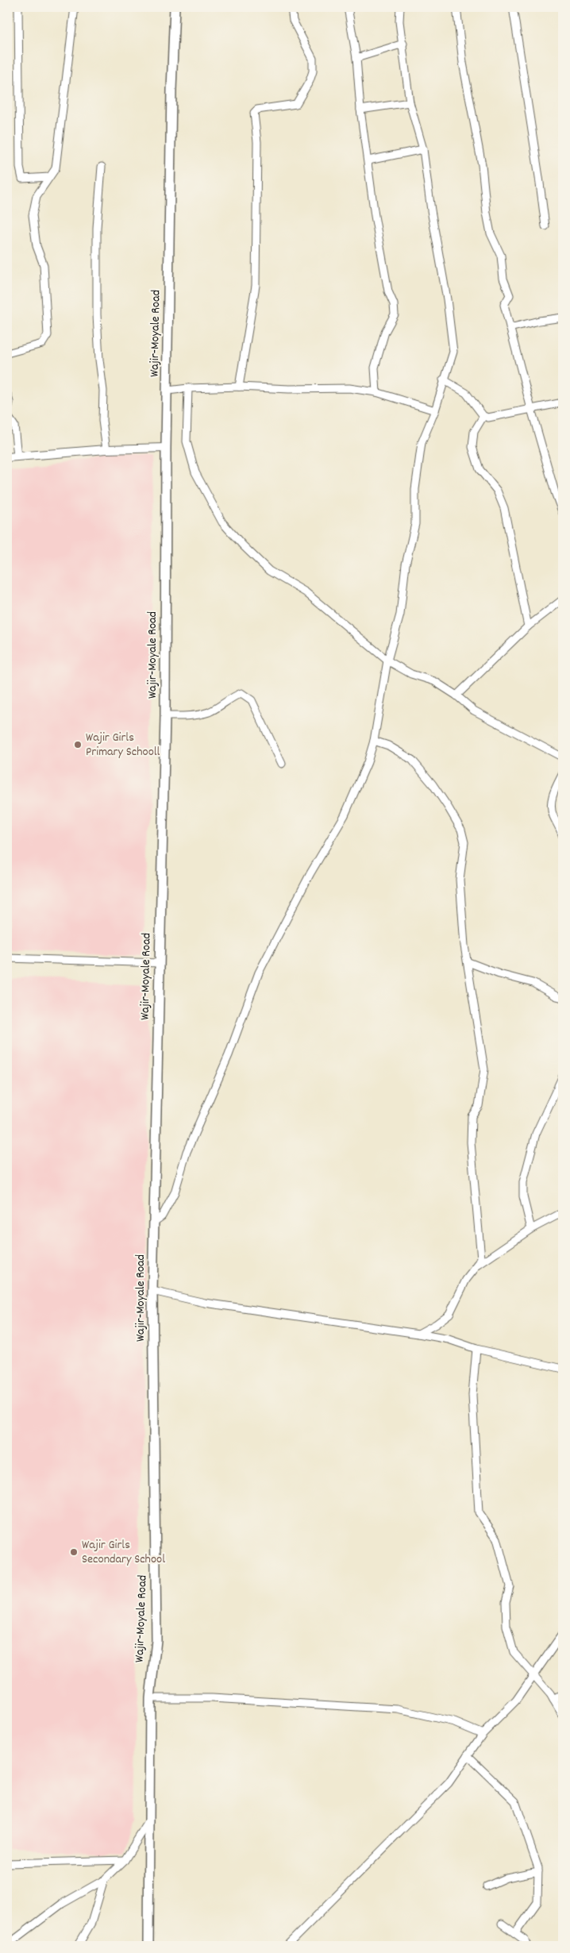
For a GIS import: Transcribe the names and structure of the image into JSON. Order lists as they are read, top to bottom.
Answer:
{
  "streets": {
    "main road": ["Wajir-Moyale Road"]
  },
  "places": ["Wajir Girls Primary Schooll", "Wajir Girls Secondary School"]
}
